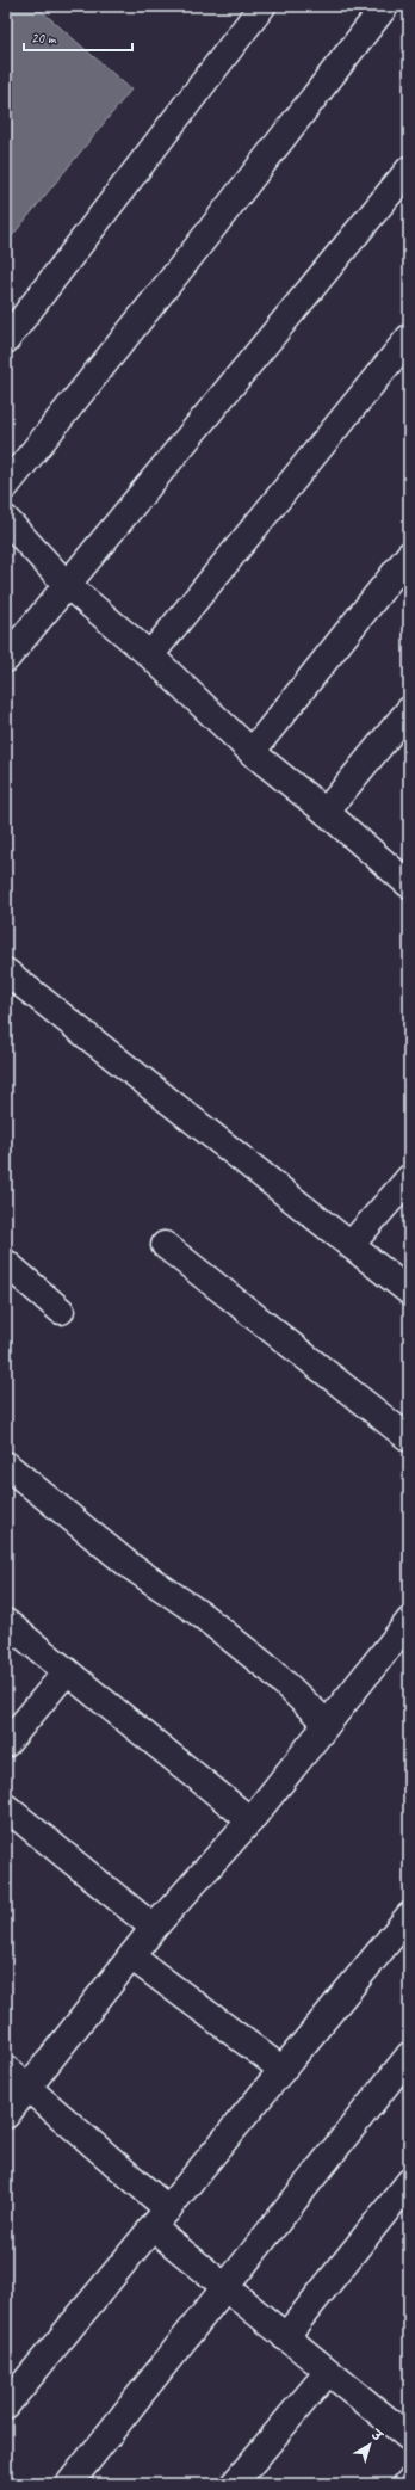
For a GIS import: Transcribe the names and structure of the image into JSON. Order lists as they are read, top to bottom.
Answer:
{
  "scale_bar": "20 m",
  "north": "top right"
}
